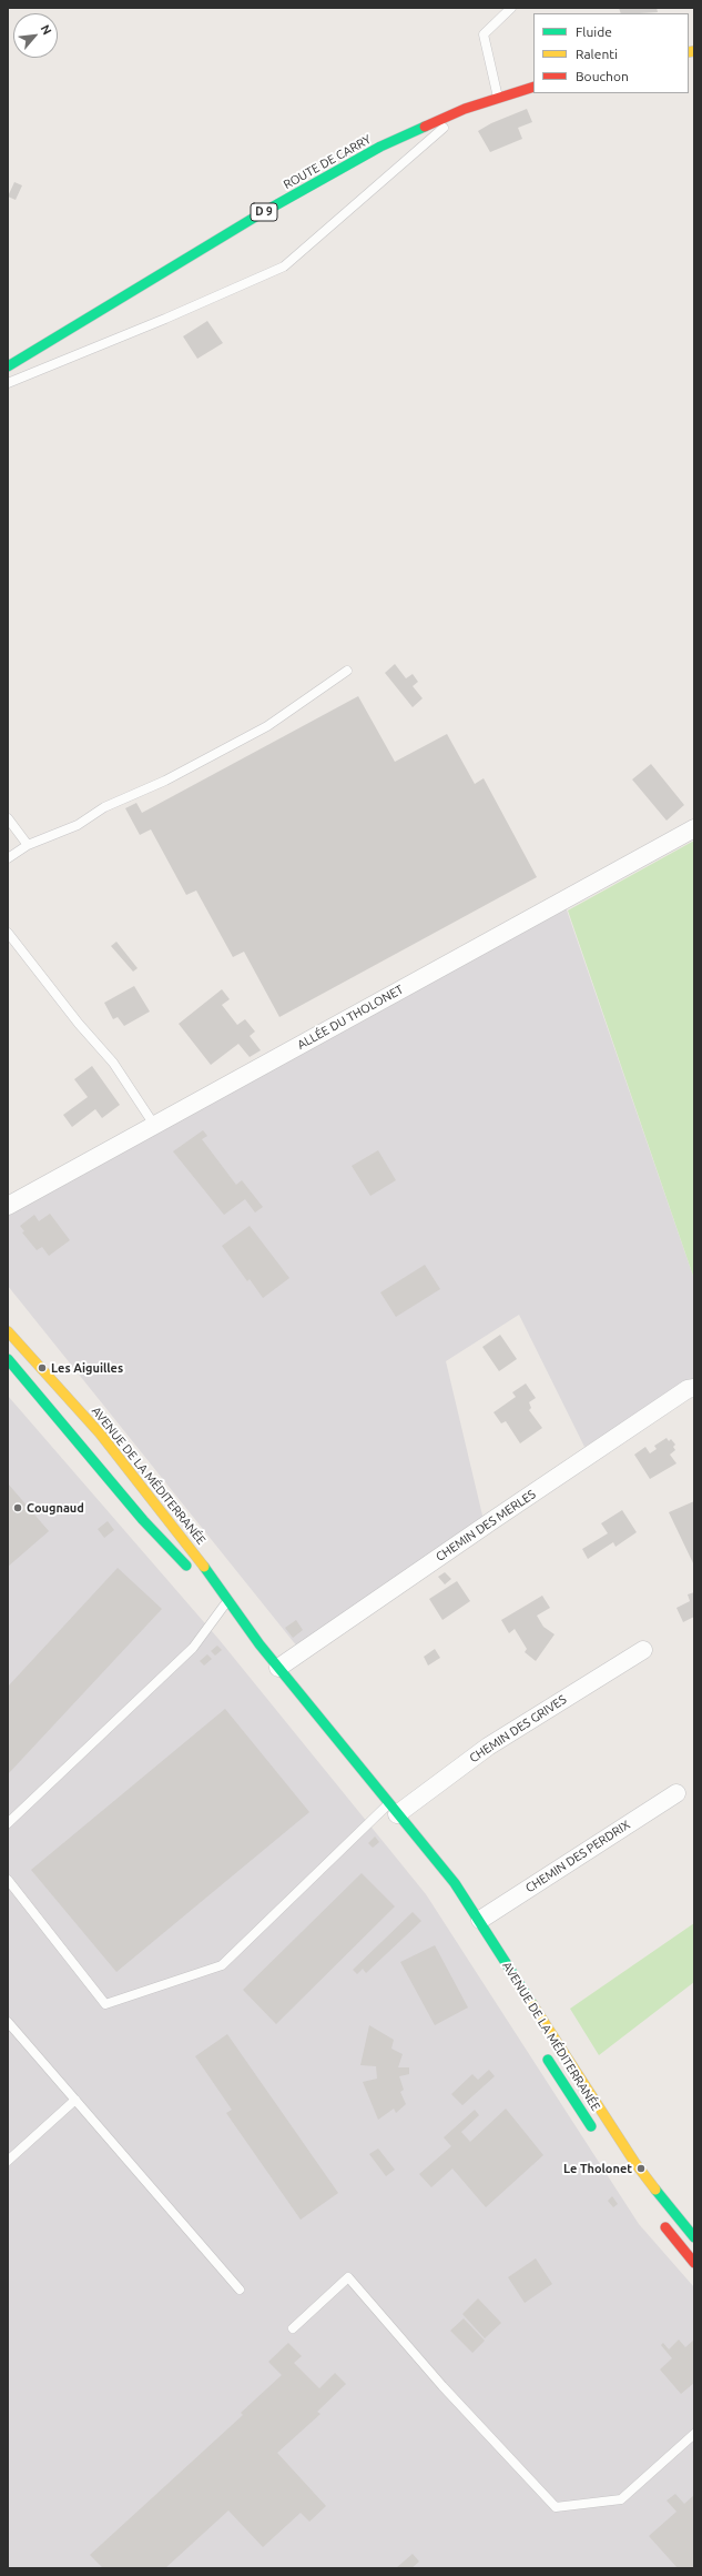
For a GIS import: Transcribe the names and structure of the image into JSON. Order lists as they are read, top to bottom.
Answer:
{
  "streets": {
    "main road": ["ROUTE DE CARRY", "D 9", "AVENUE DE LA MÉDITERRANÉE"],
    "street": [
      "ALLÉE DU THOLONET",
      "CHEMIN DES MERLES",
      "CHEMIN DES GRIVES",
      "CHEMIN DES PERDRIX"
    ]
  },
  "crossings": [
    ["AVENUE DE LA MÉDITERRANÉE", "CHEMIN DES MERLES"],
    ["AVENUE DE LA MÉDITERRANÉE", "CHEMIN DES GRIVES"],
    ["AVENUE DE LA MÉDITERRANÉE", "CHEMIN DES PERDRIX"]
  ],
  "places": ["Les Aiguilles", "Cougnaud", "Le Tholonet"],
  "legend": ["Fluide", "Ralenti", "Bouchon"],
  "north": "top right"
}
